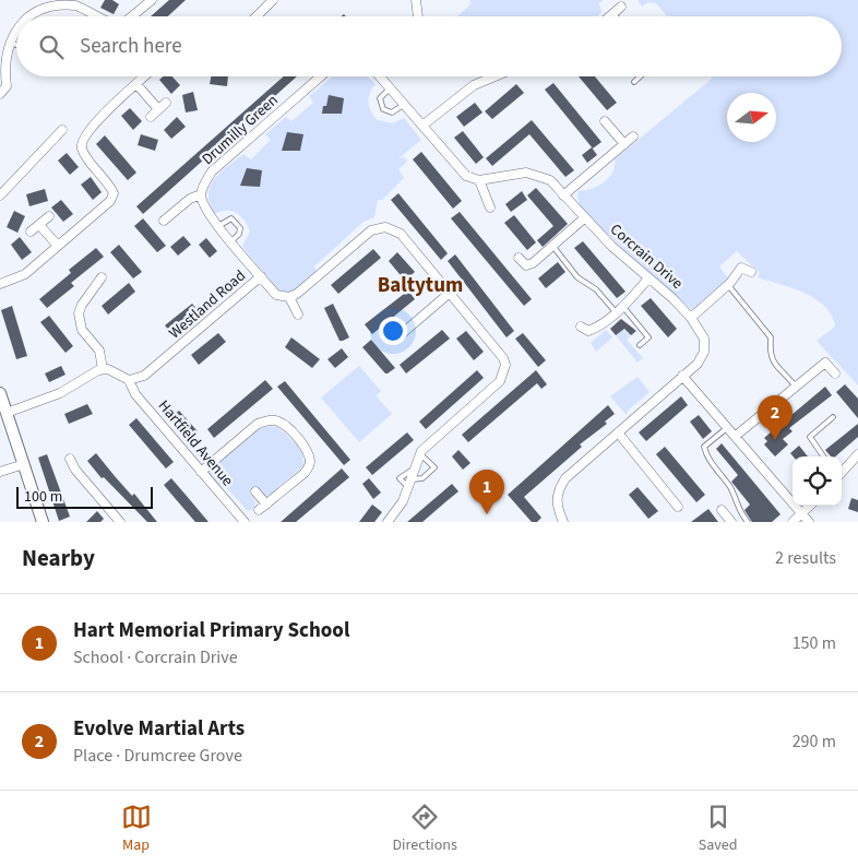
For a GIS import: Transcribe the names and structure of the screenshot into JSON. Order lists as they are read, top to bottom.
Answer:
{
  "streets": {
    "street": [
      "Drumilly Green",
      "Corcrain Drive",
      "Westland Road",
      "Hartfield Avenue"
    ]
  },
  "crossings": [
    ["Westland Road", "Hartfield Avenue"]
  ],
  "districts": ["Baltytum"],
  "scale_bar": "100 m",
  "north": "right",
  "page": {
    "search": "Search here",
    "pins": ["2", "1"],
    "scale": "100 m",
    "heading": ["Nearby", "2 results"],
    "list": [
      {
        "mark": "1",
        "name": "Hart Memorial Primary School",
        "note": "School · Corcrain Drive",
        "value": "150 m"
      },
      {
        "mark": "2",
        "name": "Evolve Martial Arts",
        "note": "Place · Drumcree Grove",
        "value": "290 m"
      }
    ],
    "nav": ["Map", "Directions", "Saved"]
  }
}
